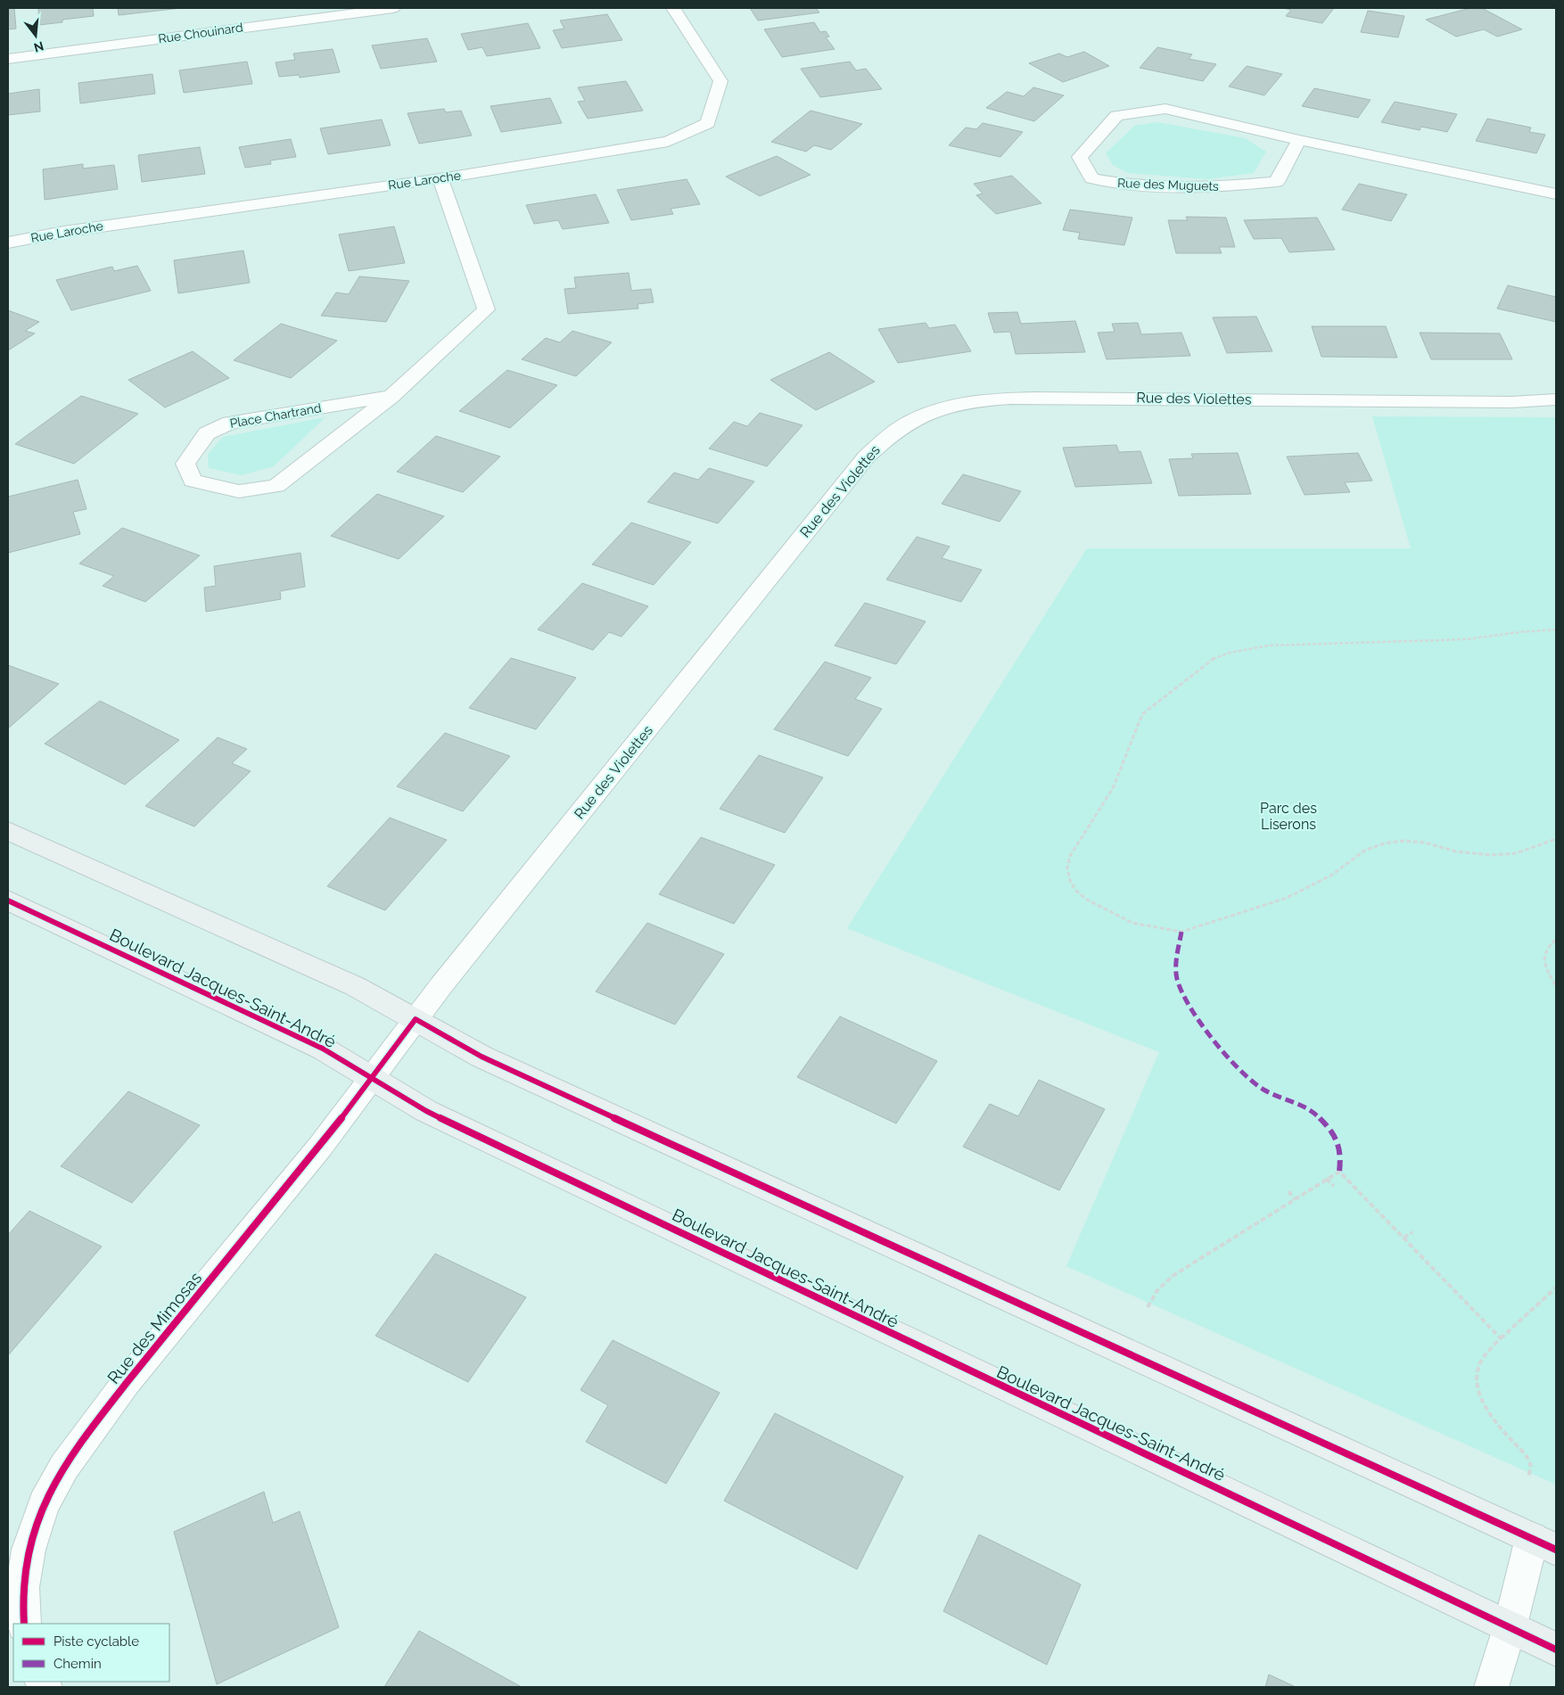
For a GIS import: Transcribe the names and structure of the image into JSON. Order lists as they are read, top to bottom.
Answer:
{
  "streets": {
    "street": [
      "Rue Chouinard",
      "Rue Laroche",
      "Rue des Muguets",
      "Rue des Violettes",
      "Place Chartrand",
      "Boulevard Jacques-Saint-André",
      "Rue des Mimosas"
    ]
  },
  "crossings": [
    ["Rue Laroche", "Place Chartrand"],
    ["Rue des Violettes", "Boulevard Jacques-Saint-André"],
    ["Rue des Violettes", "Rue des Mimosas"],
    ["Boulevard Jacques-Saint-André", "Rue des Mimosas"]
  ],
  "parks": ["Parc des Liserons"],
  "legend": ["Piste cyclable", "Chemin"],
  "north": "bottom"
}
